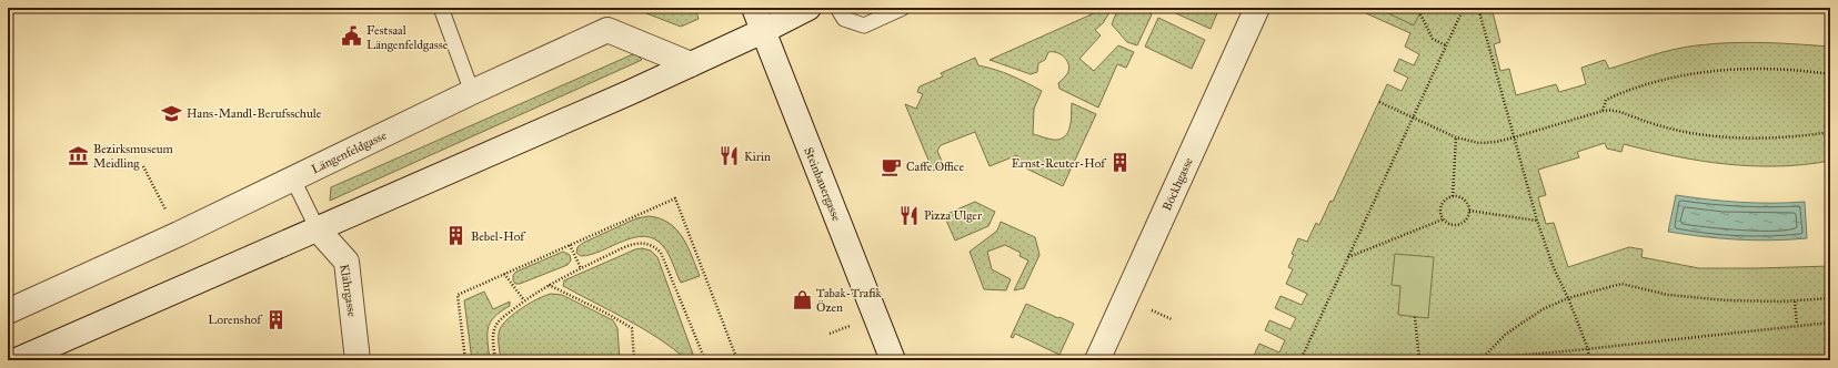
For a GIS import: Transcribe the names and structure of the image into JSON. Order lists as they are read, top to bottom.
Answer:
{
  "streets": {
    "street": [
      "Längenfeldgasse",
      "Steinbauergasse",
      "Böckhgasse",
      "Klährgasse"
    ]
  },
  "places": {
    "public building": ["Festsaal Längenfeldgasse"],
    "school or university": ["Hans-Mandl-Berufsschule"],
    "museum": ["Bezirksmuseum Meidling"],
    "restaurant": ["Kirin", "Pizza Ulger"],
    "building": ["Ernst-Reuter-Hof", "Bebel-Hof", "Lorenshof"],
    "cafe": ["Caffe Office"],
    "shop": ["Tabak-Trafik Özen"]
  }
}
